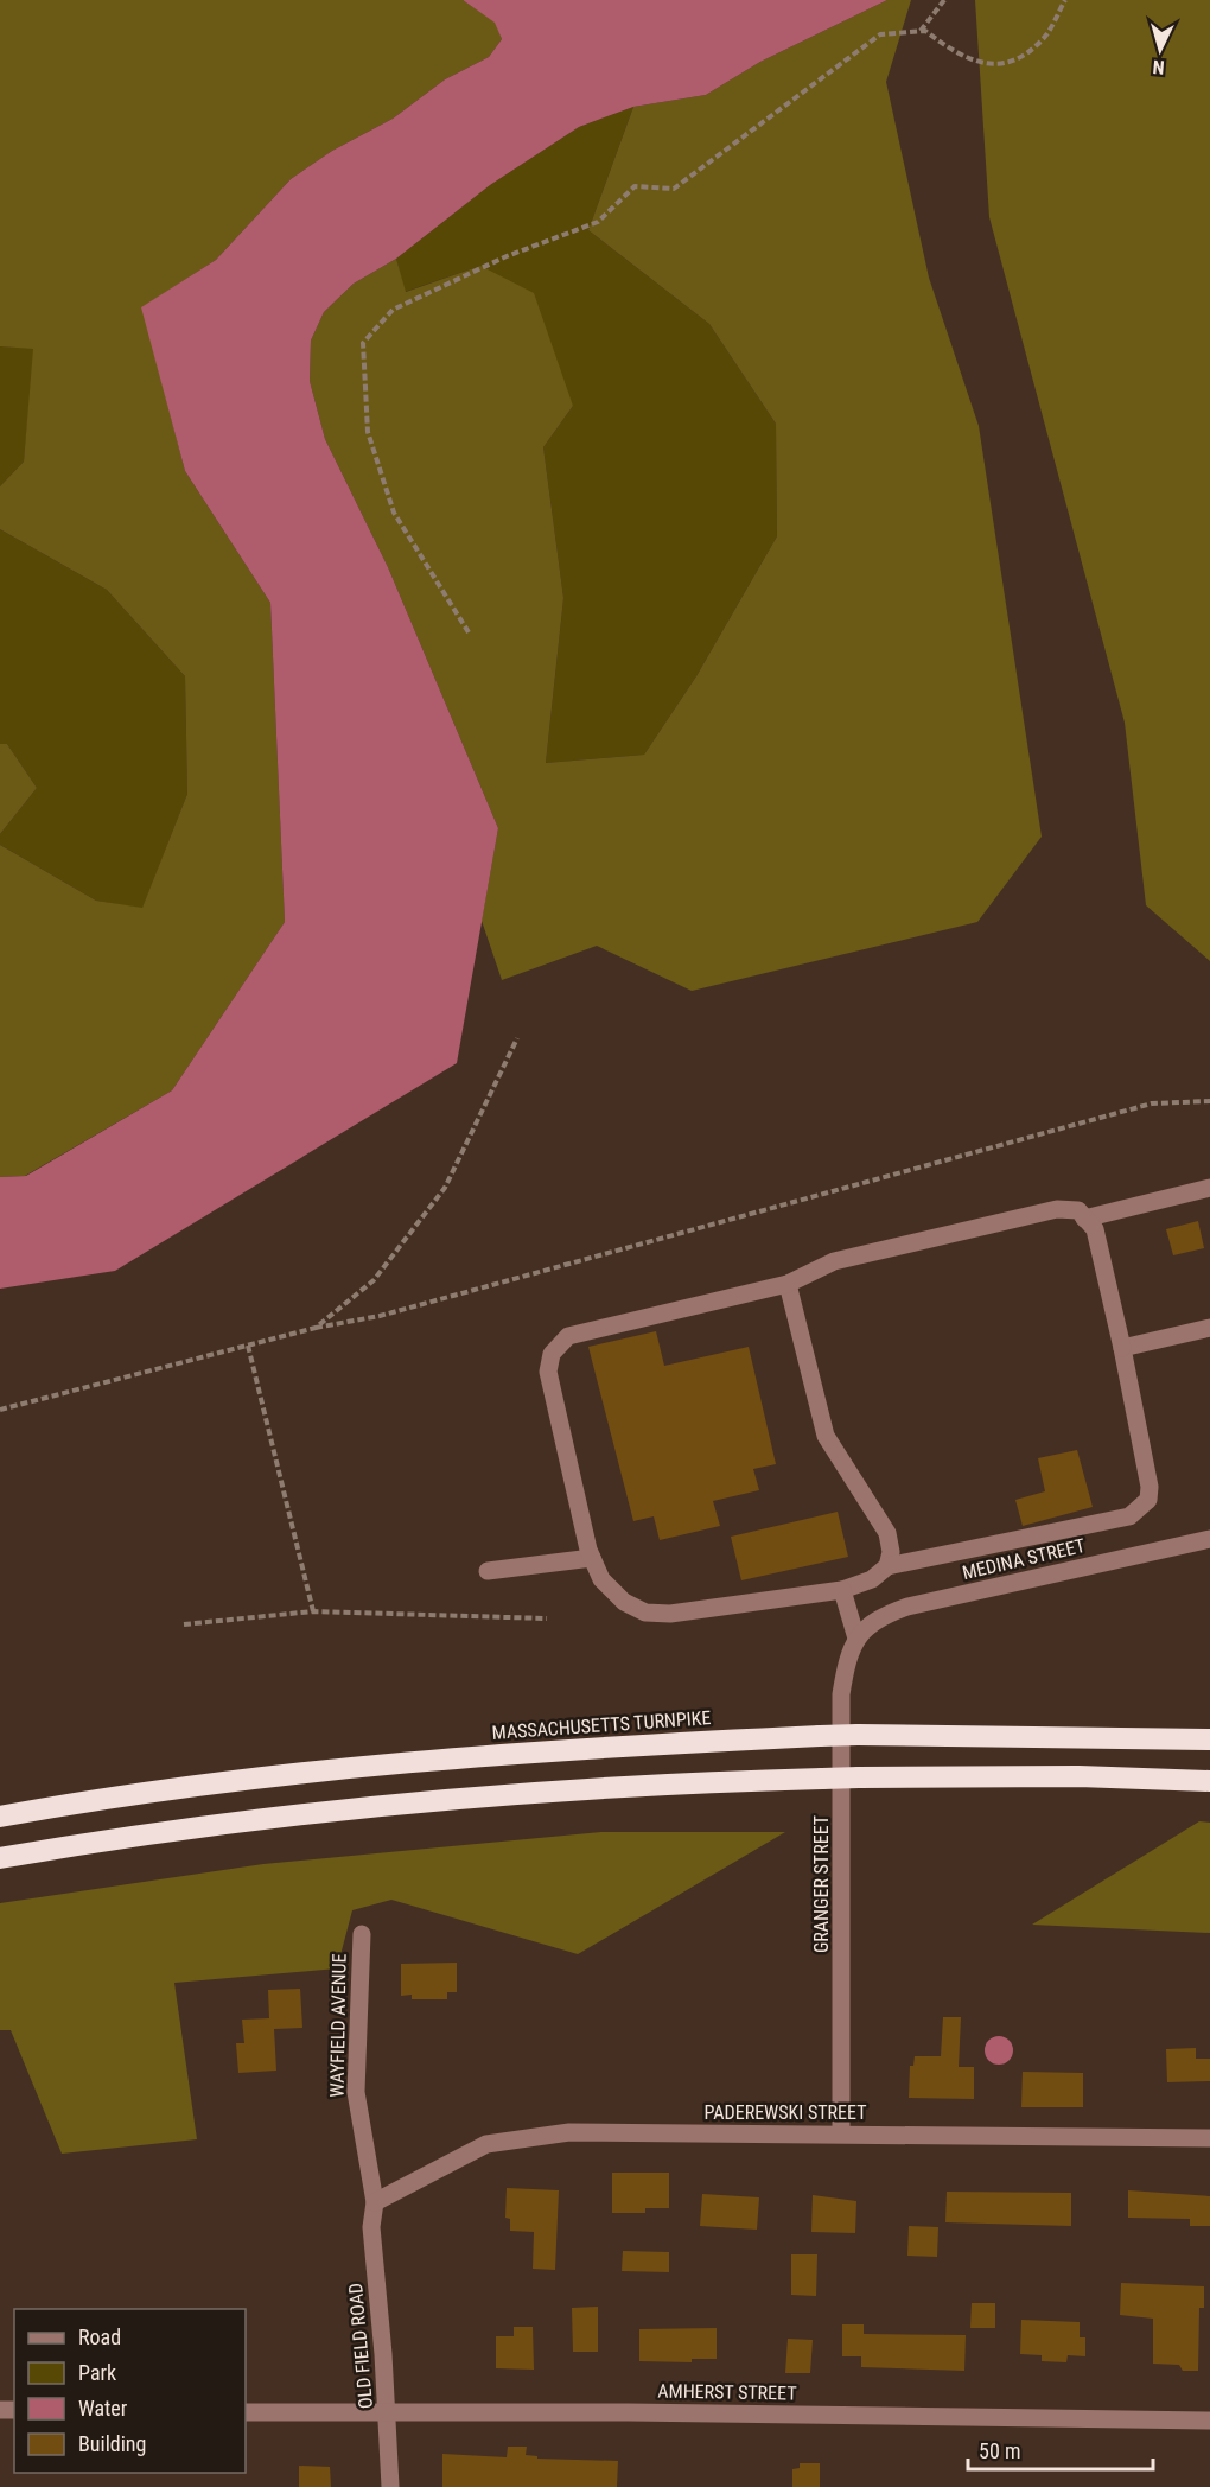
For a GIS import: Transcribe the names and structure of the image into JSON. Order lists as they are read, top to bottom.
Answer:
{
  "streets": {
    "highway": ["MASSACHUSETTS TURNPIKE"],
    "street": [
      "MEDINA STREET",
      "GRANGER STREET",
      "WAYFIELD AVENUE",
      "PADEREWSKI STREET",
      "OLD FIELD ROAD",
      "AMHERST STREET"
    ]
  },
  "crossings": [
    ["MEDINA STREET", "GRANGER STREET"],
    ["GRANGER STREET", "PADEREWSKI STREET"],
    ["WAYFIELD AVENUE", "PADEREWSKI STREET"],
    ["WAYFIELD AVENUE", "OLD FIELD ROAD"],
    ["PADEREWSKI STREET", "OLD FIELD ROAD"],
    ["OLD FIELD ROAD", "AMHERST STREET"]
  ],
  "legend": [
    "Road",
    "Park",
    "Water",
    "Building"
  ],
  "scale_bar": "50 m",
  "north": "bottom"
}
